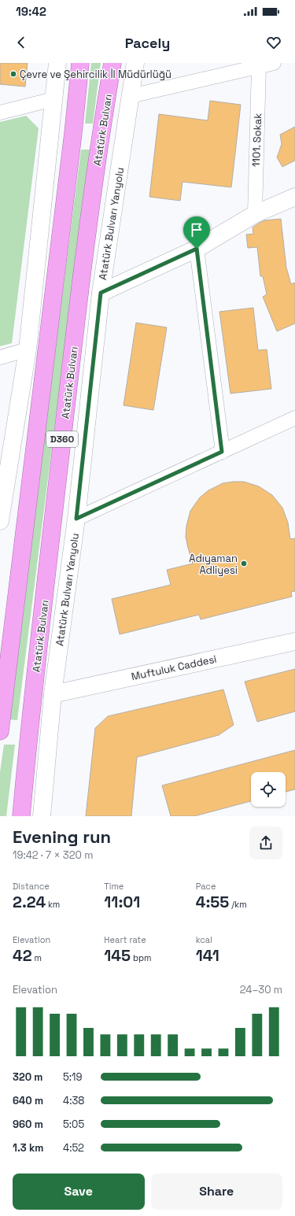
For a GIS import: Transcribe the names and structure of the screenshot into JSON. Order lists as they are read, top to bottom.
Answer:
{
  "streets": {
    "highway": ["Atatürk Bulvarı", "D360"],
    "street": ["1101. Sokak", "Atatürk Bulvarı Yanyolu", "Muftuluk Caddesi"]
  },
  "crossings": [
    ["Atatürk Bulvarı Yanyolu", "Muftuluk Caddesi"]
  ],
  "places": ["Çevre ve Şehircilik İl Müdürlüğü", "Adıyaman Adliyesi"],
  "page": {
    "status": "19:42",
    "header": "Pacely",
    "heading": ["Evening run", "19:42 · 7 × 320 m"],
    "stats": [
      ["Distance", "2.24 km"],
      ["Time", "11:01"],
      ["Pace", "4:55 /km"],
      ["Elevation", "42 m"],
      ["Heart rate", "145 bpm"],
      ["kcal", "141"]
    ],
    "chart": ["Elevation", "24–30 m"],
    "list": [
      {
        "name": "320 m",
        "note": "5:19"
      },
      {
        "name": "640 m",
        "note": "4:38"
      },
      {
        "name": "960 m",
        "note": "5:05"
      },
      {
        "name": "1.3 km",
        "note": "4:52"
      }
    ],
    "buttons": ["Save", "Share"]
  }
}
